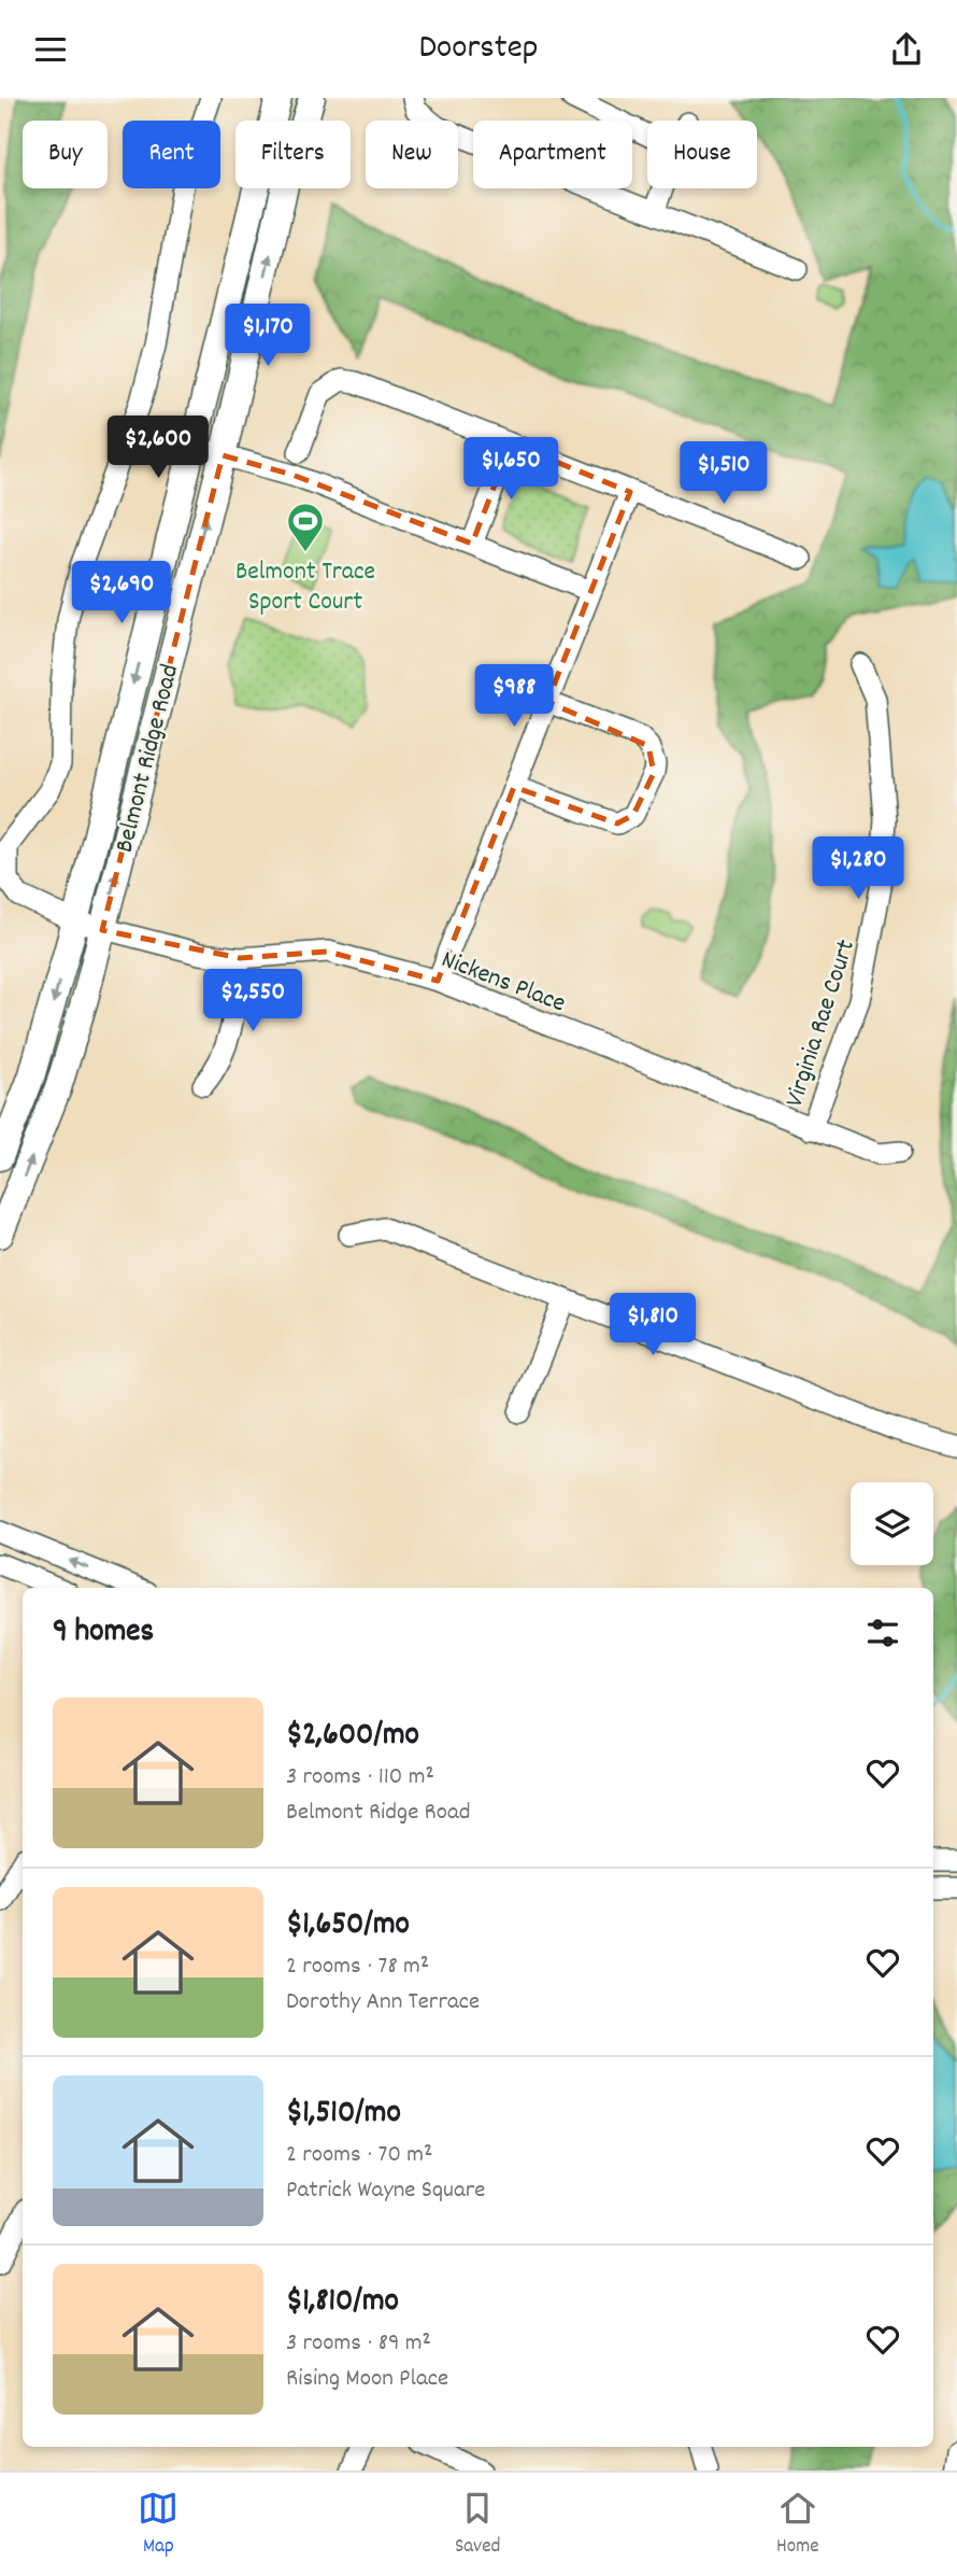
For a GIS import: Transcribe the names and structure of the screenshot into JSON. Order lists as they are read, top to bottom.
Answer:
{
  "streets": {
    "main road": ["Belmont Ridge Road"],
    "street": ["Nickens Place", "Virginia Rae Court"]
  },
  "crossings": [
    ["Belmont Ridge Road", "Nickens Place"],
    ["Nickens Place", "Virginia Rae Court"]
  ],
  "places": {
    "sports": ["Belmont Trace Sport Court"]
  },
  "page": {
    "header": "Doorstep",
    "chip": [
      "Buy",
      "Rent",
      "Filters",
      "New",
      "Apartment",
      "House"
    ],
    "price": [
      "$1,170",
      "$2,600",
      "$1,650",
      "$1,510",
      "$2,690",
      "$988",
      "$1,280",
      "$2,550",
      "$1,810"
    ],
    "heading": "9 homes",
    "list": [
      {
        "name": "$2,600/mo",
        "note": "3 rooms · 110 m² · Belmont Ridge Road"
      },
      {
        "name": "$1,650/mo",
        "note": "2 rooms · 78 m² · Dorothy Ann Terrace"
      },
      {
        "name": "$1,510/mo",
        "note": "2 rooms · 70 m² · Patrick Wayne Square"
      },
      {
        "name": "$1,810/mo",
        "note": "3 rooms · 89 m² · Rising Moon Place"
      }
    ],
    "tabs": ["Map", "Saved", "Home"]
  }
}
